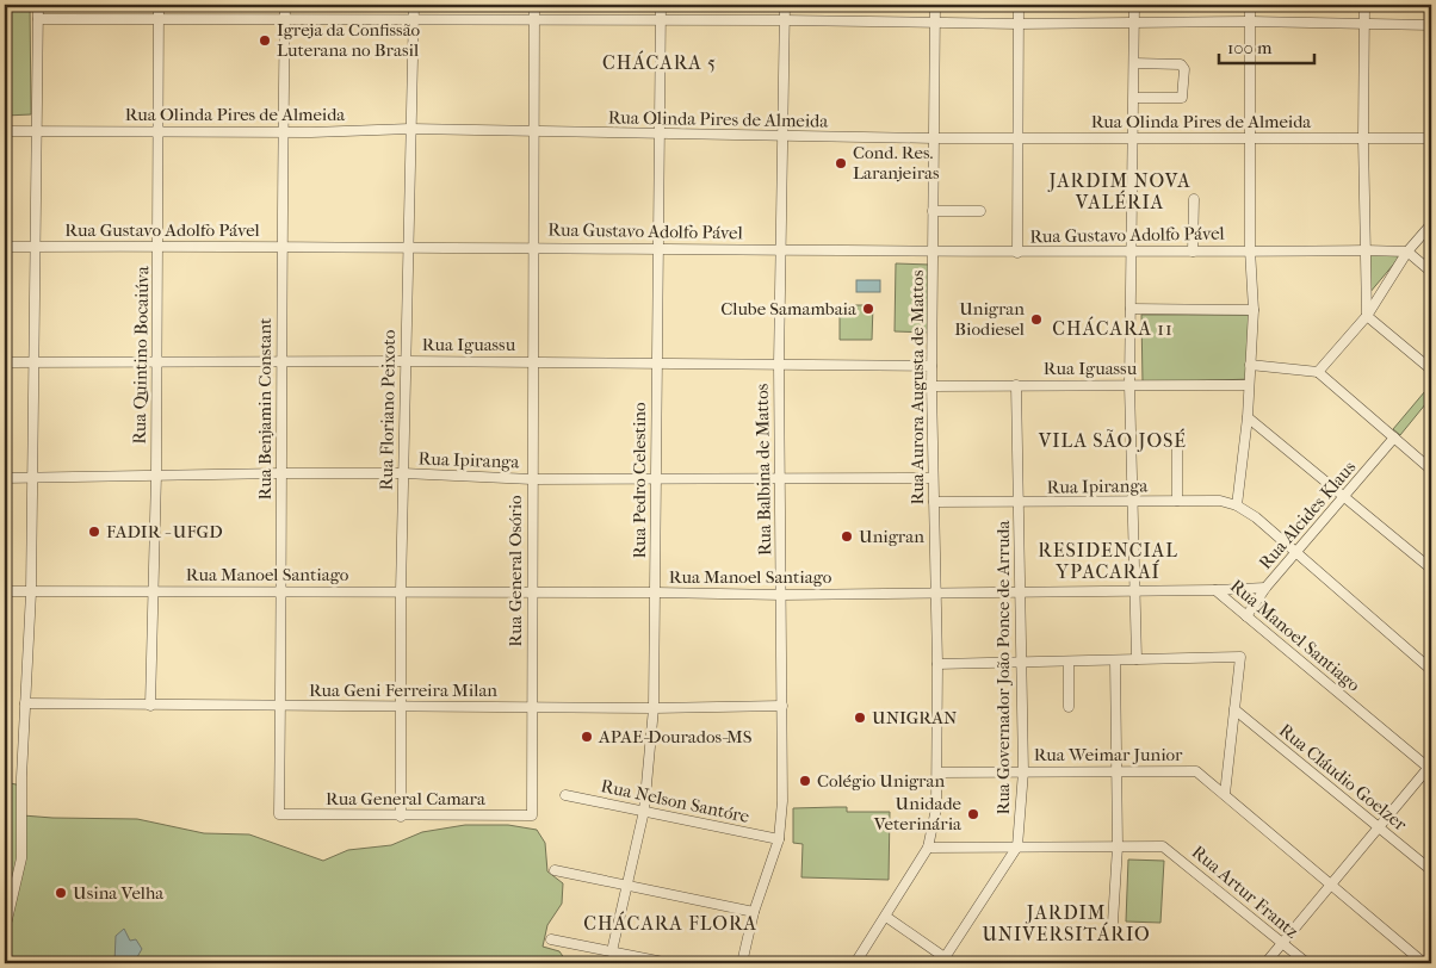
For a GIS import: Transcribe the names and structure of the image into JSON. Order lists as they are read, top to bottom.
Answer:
{
  "streets": {
    "street": [
      "Rua Olinda Pires de Almeida",
      "Rua Gustavo Adolfo Pável",
      "Rua Iguassu",
      "Rua Quintino Bocaiúva",
      "Rua Aurora Augusta de Mattos",
      "Rua Benjamin Constant",
      "Rua Floriano Peixoto",
      "Rua Ipiranga",
      "Rua Balbina de Mattos",
      "Rua Pedro Celestino",
      "Rua Alcides Klaus",
      "Rua General Osório",
      "Rua Manoel Santiago",
      "Rua Governador João Ponce de Arruda",
      "Rua Geni Ferreira Milan",
      "Rua Weimar Junior",
      "Rua Cláudio Goelzer",
      "Rua General Camara",
      "Rua Nelson Santóre",
      "Rua Artur Frantz"
    ]
  },
  "crossings": [
    ["Rua Olinda Pires de Almeida", "Rua Quintino Bocaiúva"],
    ["Rua Olinda Pires de Almeida", "Rua Aurora Augusta de Mattos"],
    ["Rua Olinda Pires de Almeida", "Rua Benjamin Constant"],
    ["Rua Olinda Pires de Almeida", "Rua Floriano Peixoto"],
    ["Rua Olinda Pires de Almeida", "Rua Balbina de Mattos"],
    ["Rua Olinda Pires de Almeida", "Rua Pedro Celestino"],
    ["Rua Olinda Pires de Almeida", "Rua General Osório"],
    ["Rua Gustavo Adolfo Pável", "Rua Quintino Bocaiúva"],
    ["Rua Gustavo Adolfo Pável", "Rua Aurora Augusta de Mattos"],
    ["Rua Gustavo Adolfo Pável", "Rua Benjamin Constant"],
    ["Rua Gustavo Adolfo Pável", "Rua Floriano Peixoto"],
    ["Rua Gustavo Adolfo Pável", "Rua Balbina de Mattos"],
    ["Rua Gustavo Adolfo Pável", "Rua Pedro Celestino"],
    ["Rua Gustavo Adolfo Pável", "Rua General Osório"],
    ["Rua Iguassu", "Rua Quintino Bocaiúva"],
    ["Rua Iguassu", "Rua Aurora Augusta de Mattos"],
    ["Rua Iguassu", "Rua Benjamin Constant"],
    ["Rua Iguassu", "Rua Floriano Peixoto"],
    ["Rua Iguassu", "Rua Balbina de Mattos"],
    ["Rua Iguassu", "Rua Pedro Celestino"],
    ["Rua Iguassu", "Rua General Osório"],
    ["Rua Iguassu", "Rua Governador João Ponce de Arruda"],
    ["Rua Quintino Bocaiúva", "Rua Ipiranga"],
    ["Rua Quintino Bocaiúva", "Rua Manoel Santiago"],
    ["Rua Quintino Bocaiúva", "Rua Geni Ferreira Milan"],
    ["Rua Aurora Augusta de Mattos", "Rua Ipiranga"],
    ["Rua Aurora Augusta de Mattos", "Rua Manoel Santiago"],
    ["Rua Aurora Augusta de Mattos", "Rua Weimar Junior"],
    ["Rua Benjamin Constant", "Rua Ipiranga"],
    ["Rua Benjamin Constant", "Rua Manoel Santiago"],
    ["Rua Benjamin Constant", "Rua Geni Ferreira Milan"],
    ["Rua Benjamin Constant", "Rua General Camara"],
    ["Rua Floriano Peixoto", "Rua Ipiranga"],
    ["Rua Floriano Peixoto", "Rua Manoel Santiago"],
    ["Rua Floriano Peixoto", "Rua Geni Ferreira Milan"],
    ["Rua Floriano Peixoto", "Rua General Camara"],
    ["Rua Ipiranga", "Rua Balbina de Mattos"],
    ["Rua Ipiranga", "Rua Pedro Celestino"],
    ["Rua Ipiranga", "Rua Alcides Klaus"],
    ["Rua Ipiranga", "Rua General Osório"],
    ["Rua Ipiranga", "Rua Governador João Ponce de Arruda"],
    ["Rua Balbina de Mattos", "Rua Manoel Santiago"],
    ["Rua Balbina de Mattos", "Rua Geni Ferreira Milan"],
    ["Rua Balbina de Mattos", "Rua Nelson Santóre"],
    ["Rua Pedro Celestino", "Rua Manoel Santiago"],
    ["Rua Pedro Celestino", "Rua Geni Ferreira Milan"],
    ["Rua Pedro Celestino", "Rua Nelson Santóre"],
    ["Rua Alcides Klaus", "Rua Manoel Santiago"],
    ["Rua General Osório", "Rua Manoel Santiago"],
    ["Rua General Osório", "Rua Geni Ferreira Milan"],
    ["Rua General Osório", "Rua General Camara"],
    ["Rua Manoel Santiago", "Rua Governador João Ponce de Arruda"],
    ["Rua Governador João Ponce de Arruda", "Rua Weimar Junior"]
  ],
  "districts": [
    "CHÁCARA 5",
    "JARDIM NOVA VALÉRIA",
    "CHÁCARA 11",
    "VILA SÃO JOSÉ",
    "RESIDENCIAL YPACARAÍ",
    "JARDIM UNIVERSITÁRIO",
    "CHÁCARA FLORA"
  ],
  "places": [
    "Igreja da Confissão Luterana no Brasil",
    "Cond. Res. Laranjeiras",
    "Clube Samambaia",
    "Unigran Biodiesel",
    "FADIR - UFGD",
    "Unigran",
    "UNIGRAN",
    "APAE-Dourados-MS",
    "Colégio Unigran",
    "Unidade Veterinária",
    "Usina Velha"
  ],
  "scale_bar": "100 m"
}
